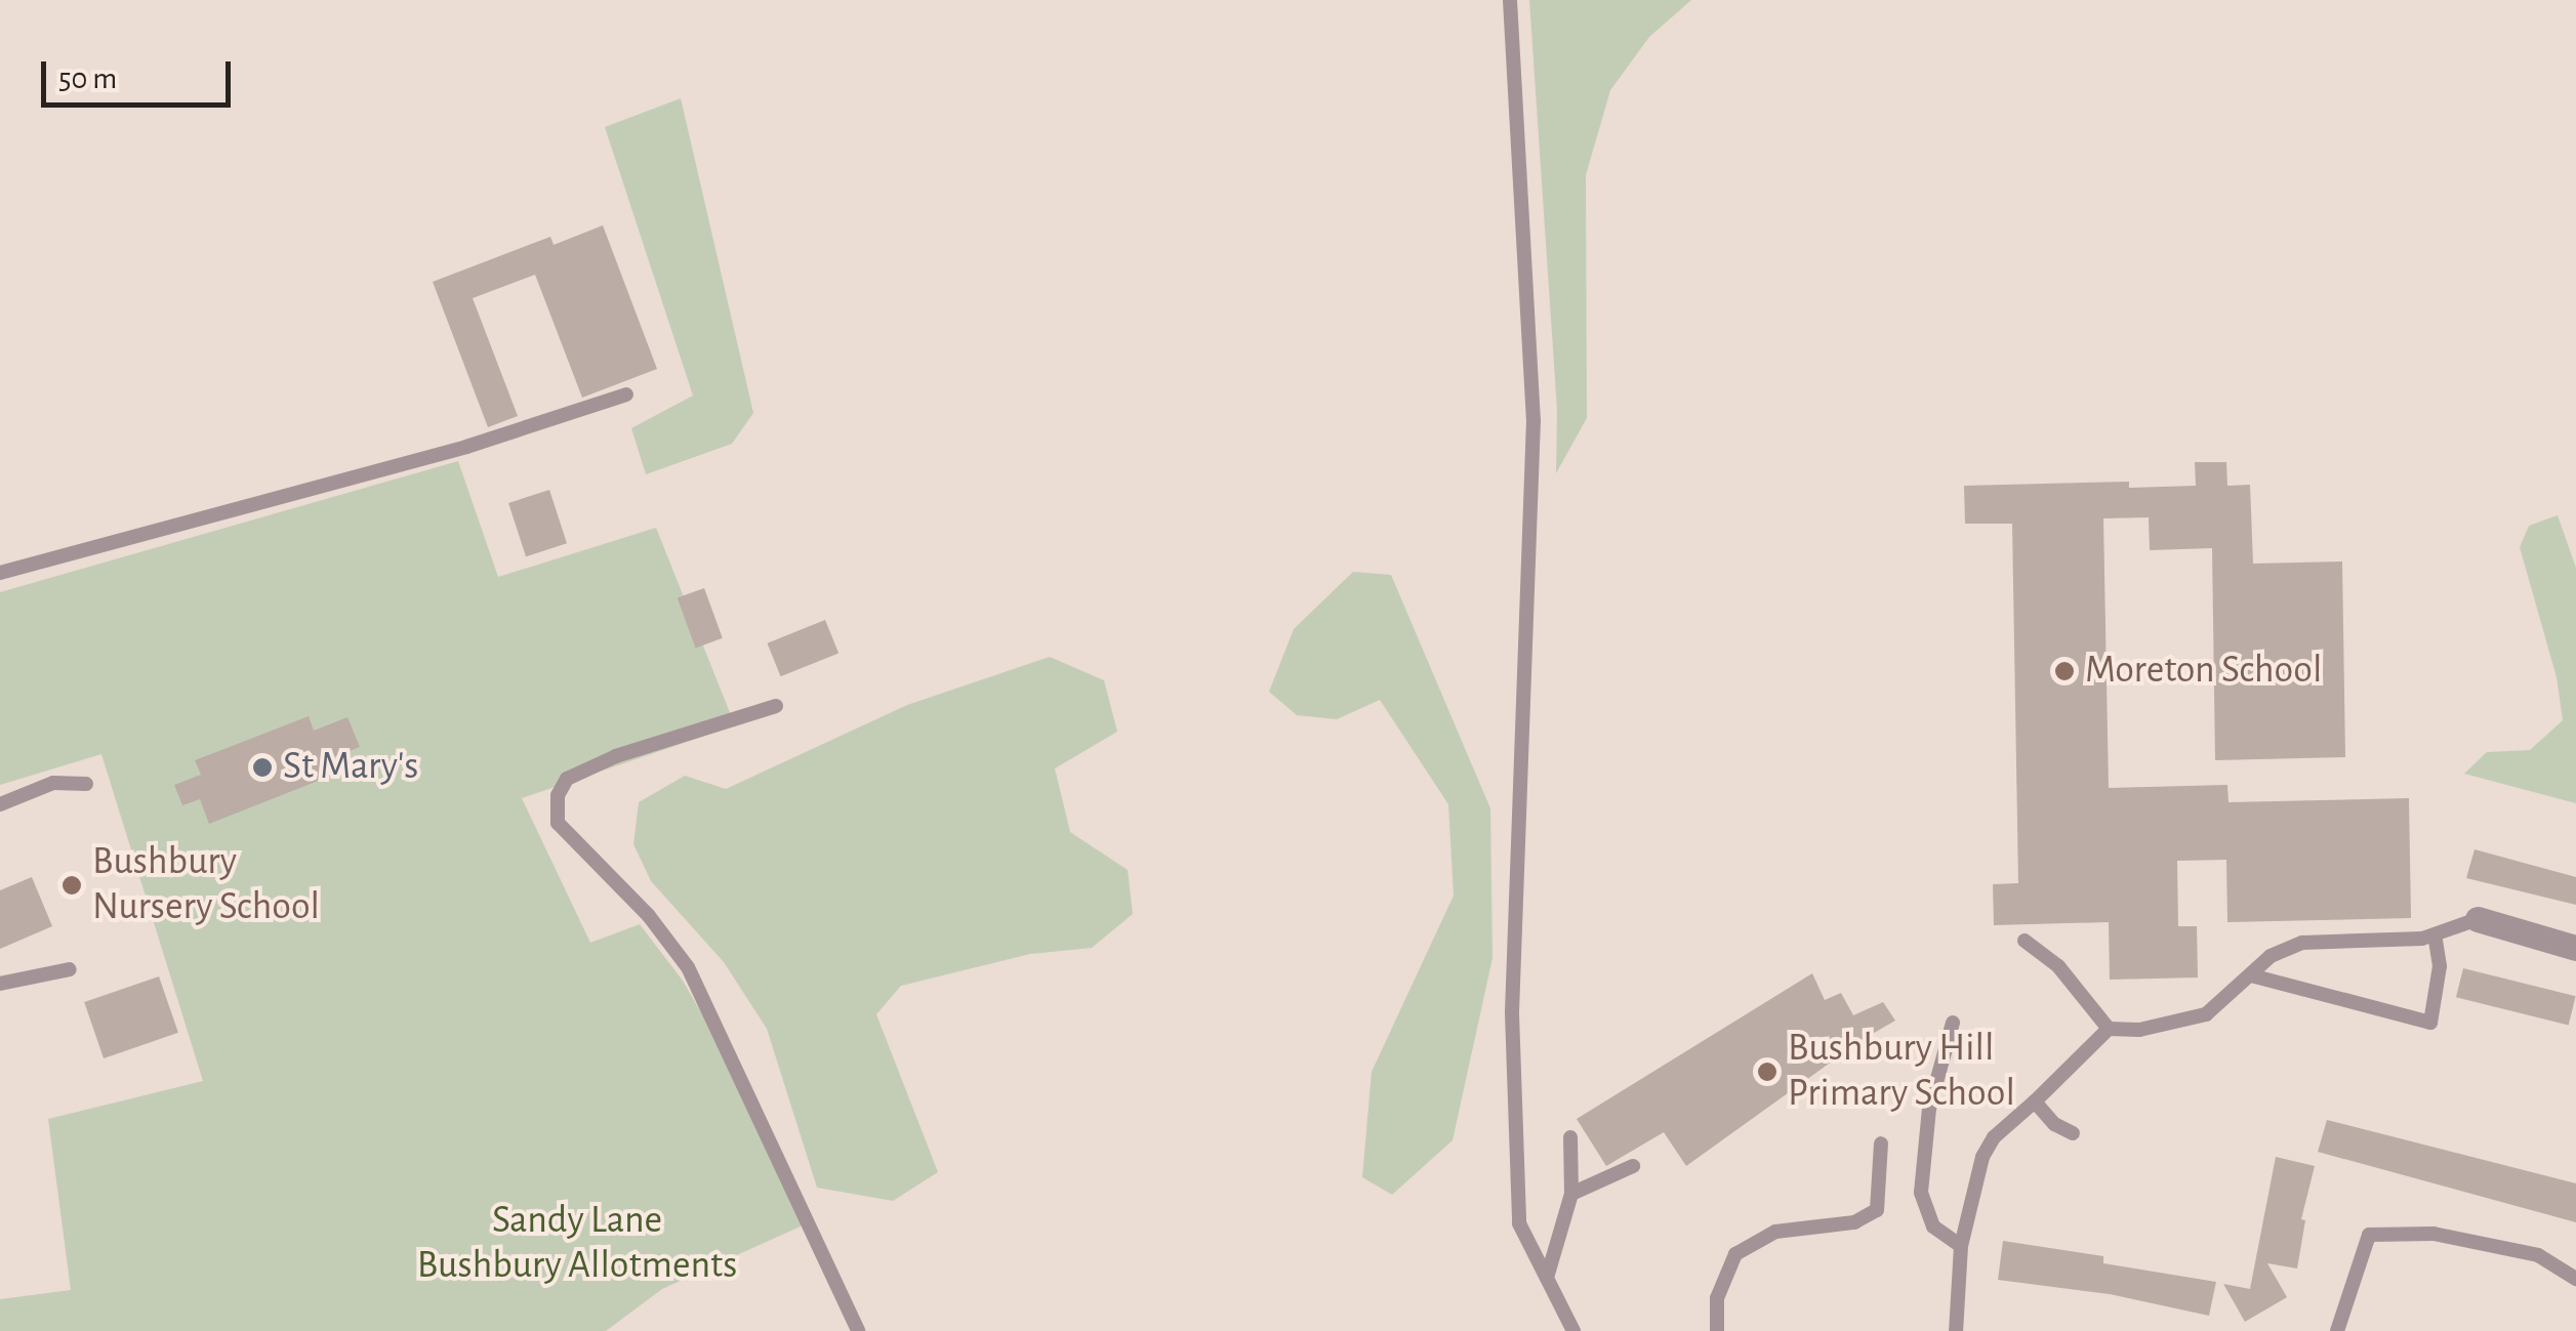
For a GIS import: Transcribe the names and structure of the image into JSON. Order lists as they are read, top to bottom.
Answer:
{
  "parks": ["Sandy Lane Bushbury Allotments"],
  "places": [
    "Moreton School",
    "St Mary's",
    "Bushbury Nursery School",
    "Bushbury Hill Primary School"
  ],
  "scale_bar": "50 m"
}
